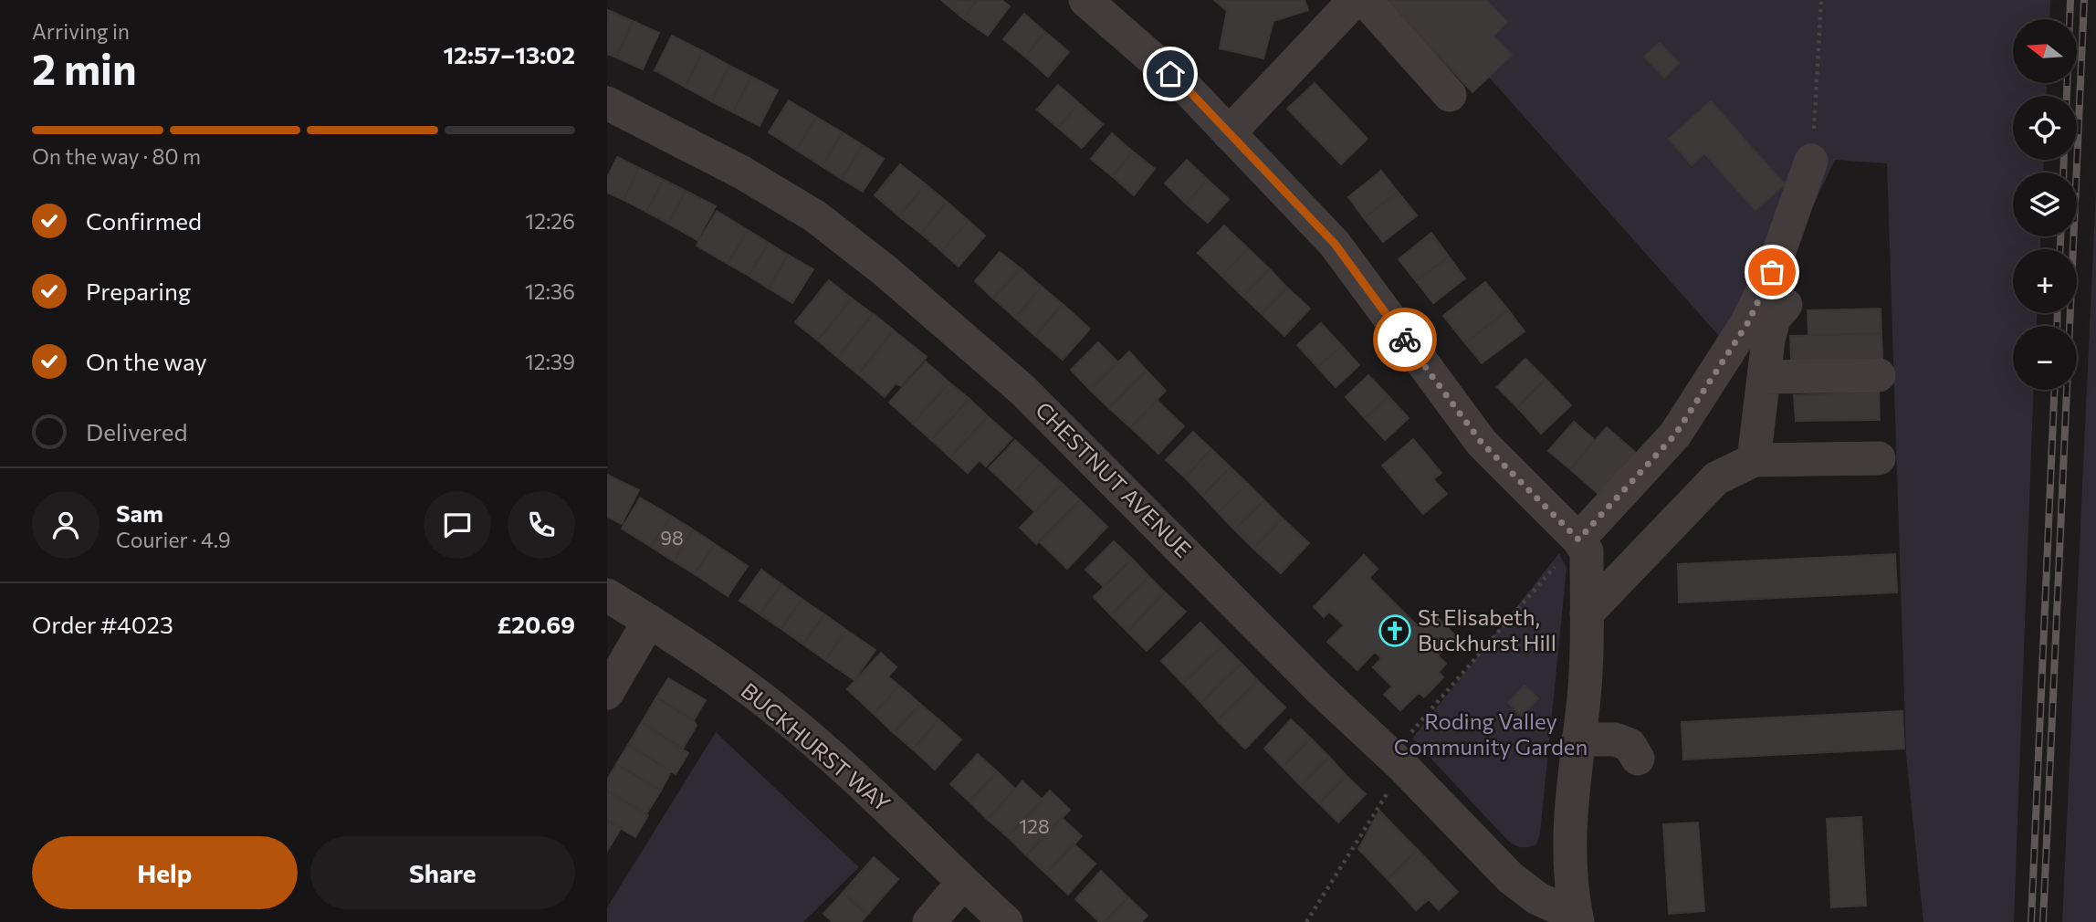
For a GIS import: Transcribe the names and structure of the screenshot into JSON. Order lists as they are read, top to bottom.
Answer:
{
  "streets": {
    "street": ["CHESTNUT AVENUE", "BUCKHURST WAY"]
  },
  "parks": ["Roding Valley Community Garden"],
  "places": {
    "church": ["St Elisabeth, Buckhurst Hill"]
  },
  "house_numbers": ["98", "128"],
  "north": "left",
  "page": {
    "heading": ["2 min", "Arriving in", "12:57–13:02"],
    "panel": [
      "Sam",
      "Courier · 4.9",
      "Order #4023",
      "£20.69"
    ],
    "map_buttons": ["+", "−"],
    "bar": "On the way · 80 m",
    "list": [
      ["Confirmed", "12:26"],
      ["Preparing", "12:36"],
      ["On the way", "12:39"],
      "Delivered"
    ],
    "buttons": ["Help", "Share"]
  }
}
